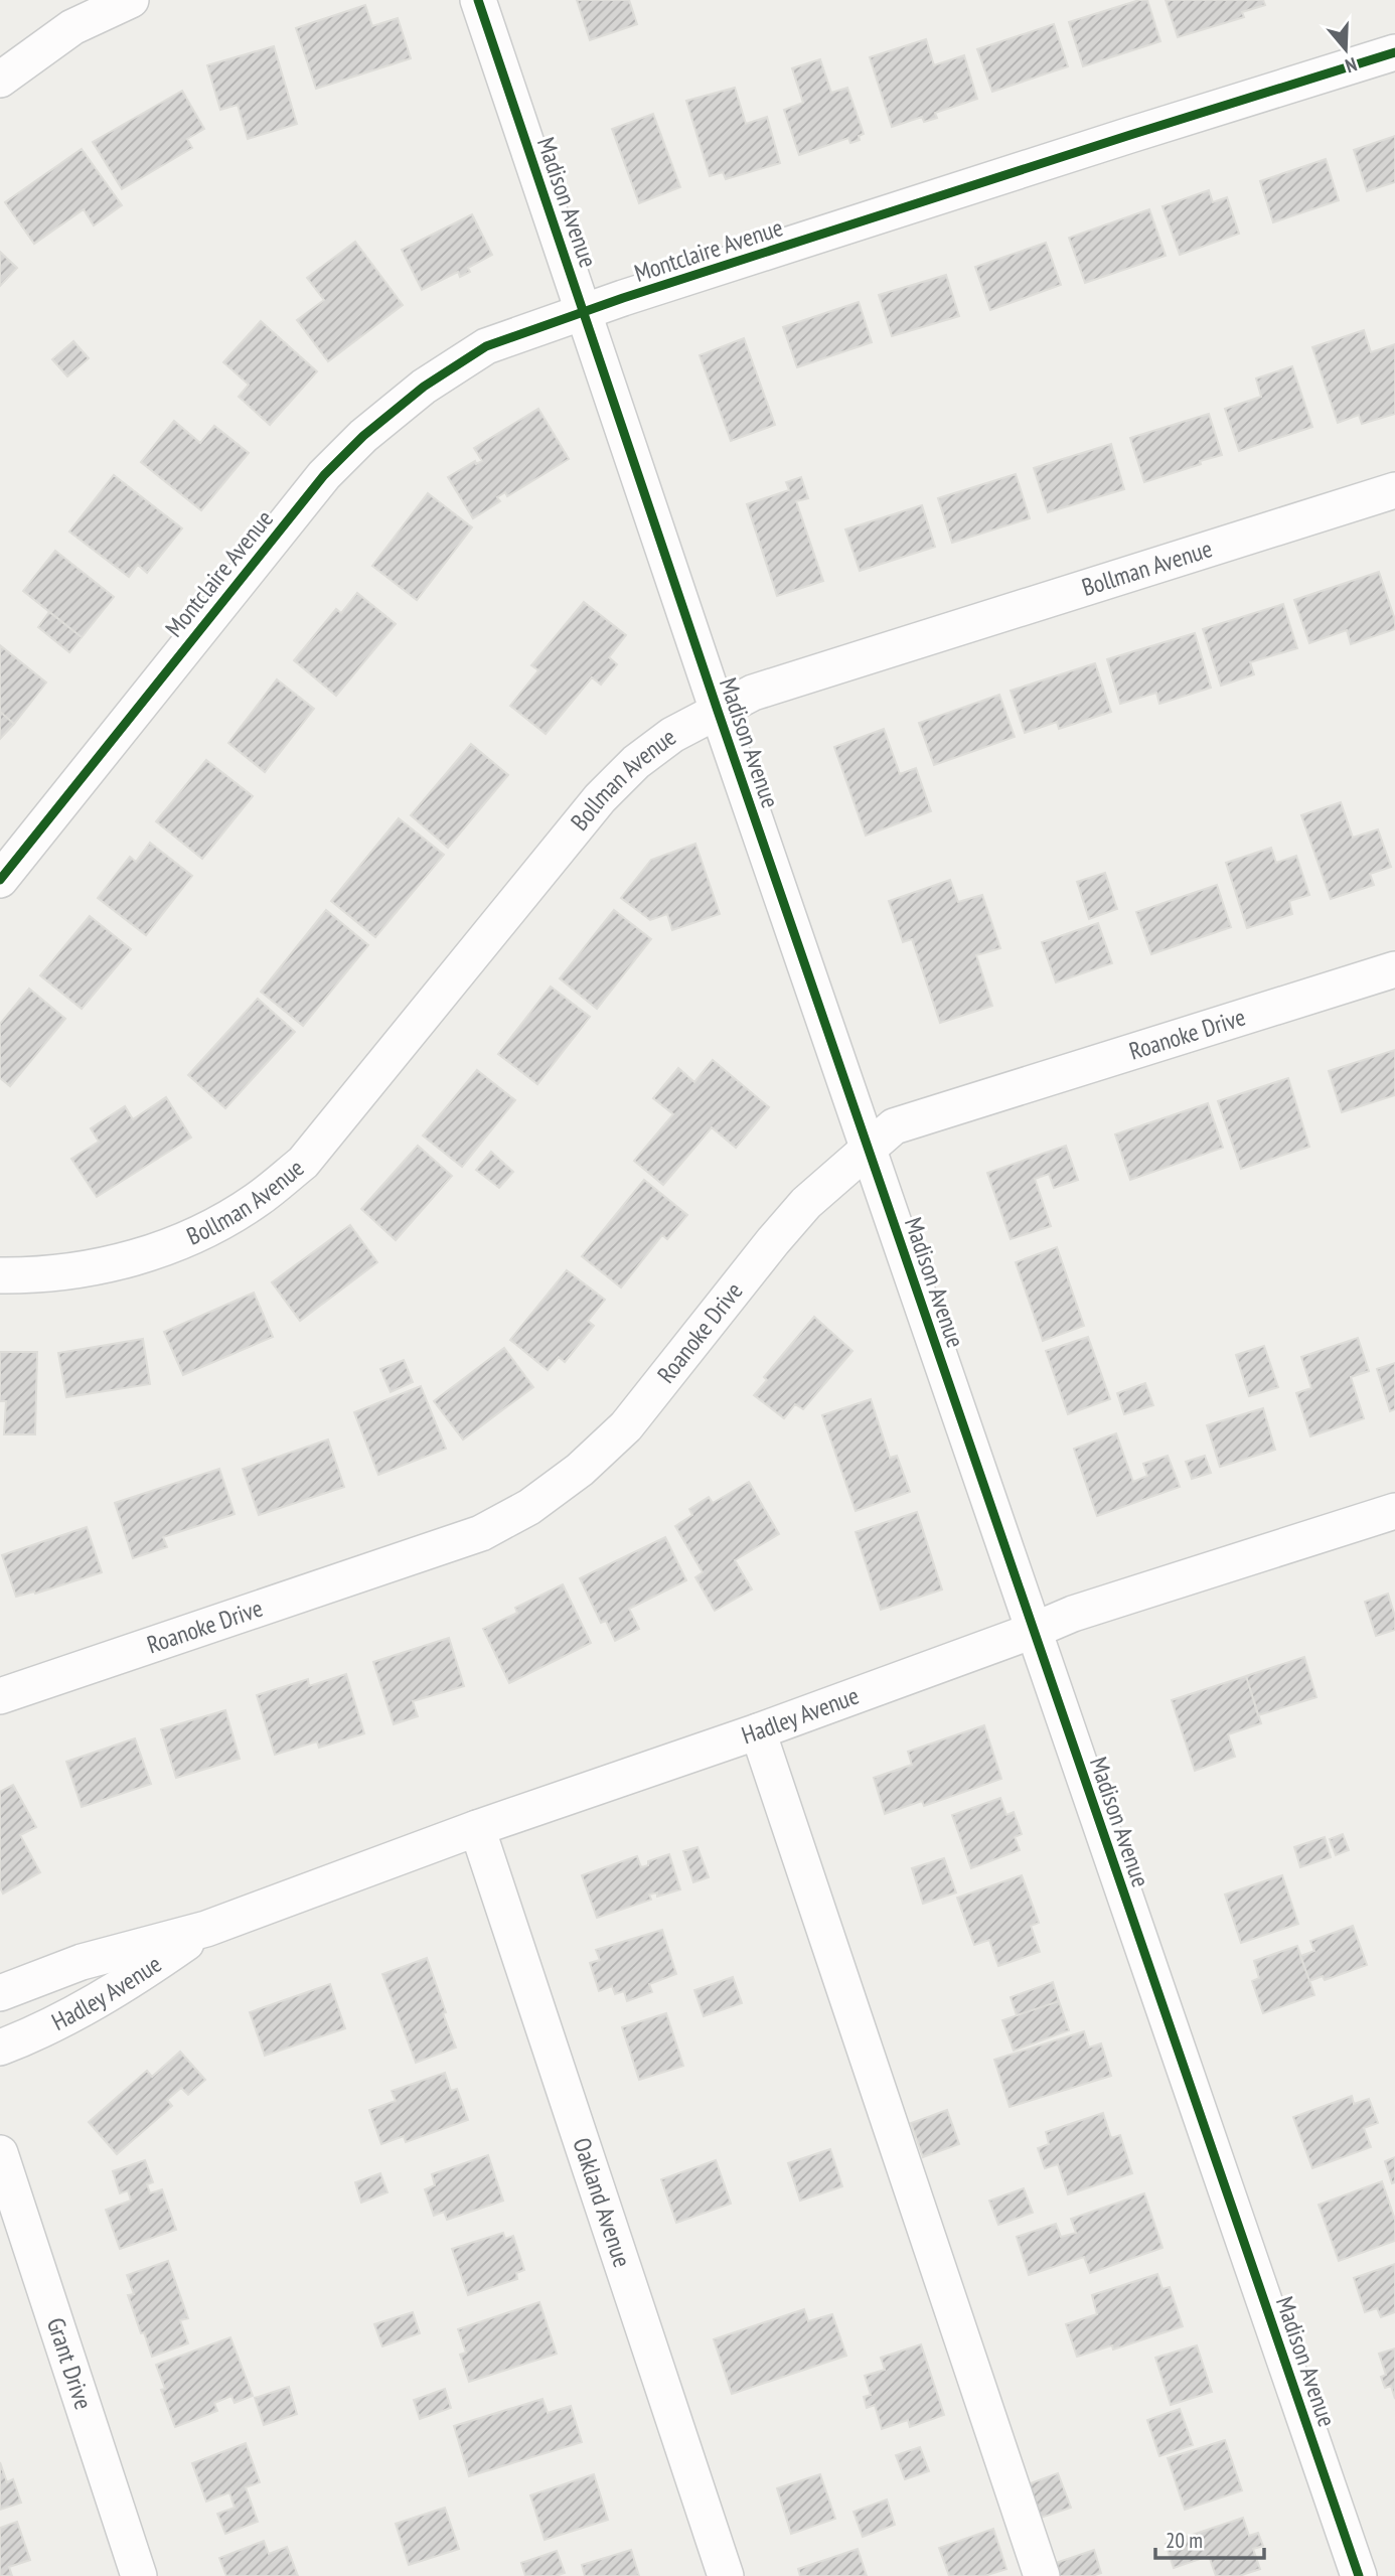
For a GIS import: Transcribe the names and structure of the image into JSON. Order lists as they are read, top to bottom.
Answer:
{
  "streets": {
    "street": [
      "Madison Avenue",
      "Montclaire Avenue",
      "Bollman Avenue",
      "Roanoke Drive",
      "Hadley Avenue",
      "Oakland Avenue",
      "Grant Drive"
    ]
  },
  "crossings": [
    ["Madison Avenue", "Montclaire Avenue"],
    ["Madison Avenue", "Bollman Avenue"],
    ["Madison Avenue", "Roanoke Drive"],
    ["Madison Avenue", "Hadley Avenue"],
    ["Hadley Avenue", "Oakland Avenue"]
  ],
  "scale_bar": "20 m",
  "north": "bottom"
}
